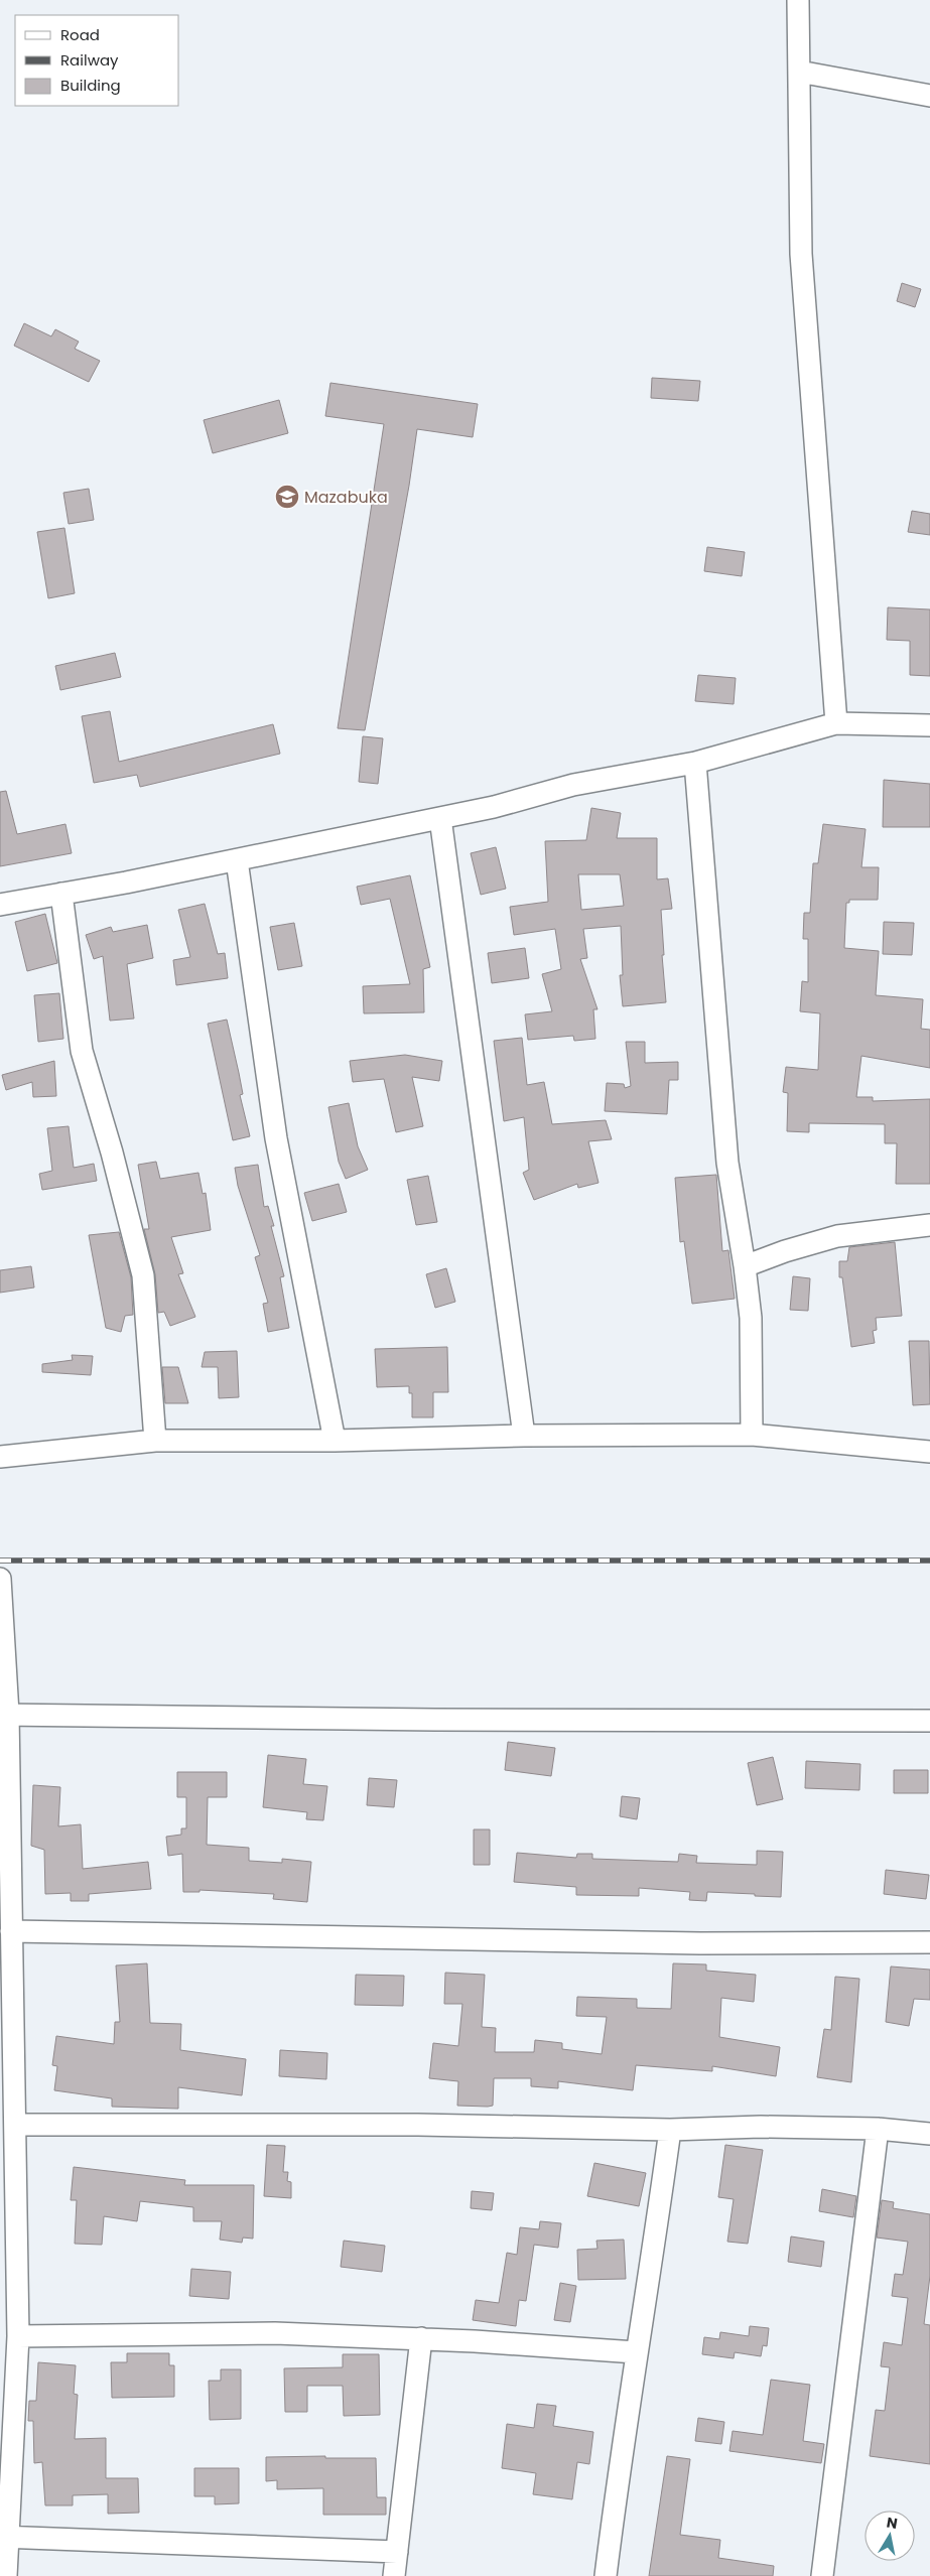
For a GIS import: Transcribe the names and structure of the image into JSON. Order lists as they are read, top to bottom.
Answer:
{
  "places": {
    "school or university": ["Mazabuka"]
  },
  "legend": ["Road", "Railway", "Building"],
  "north": "top"
}
